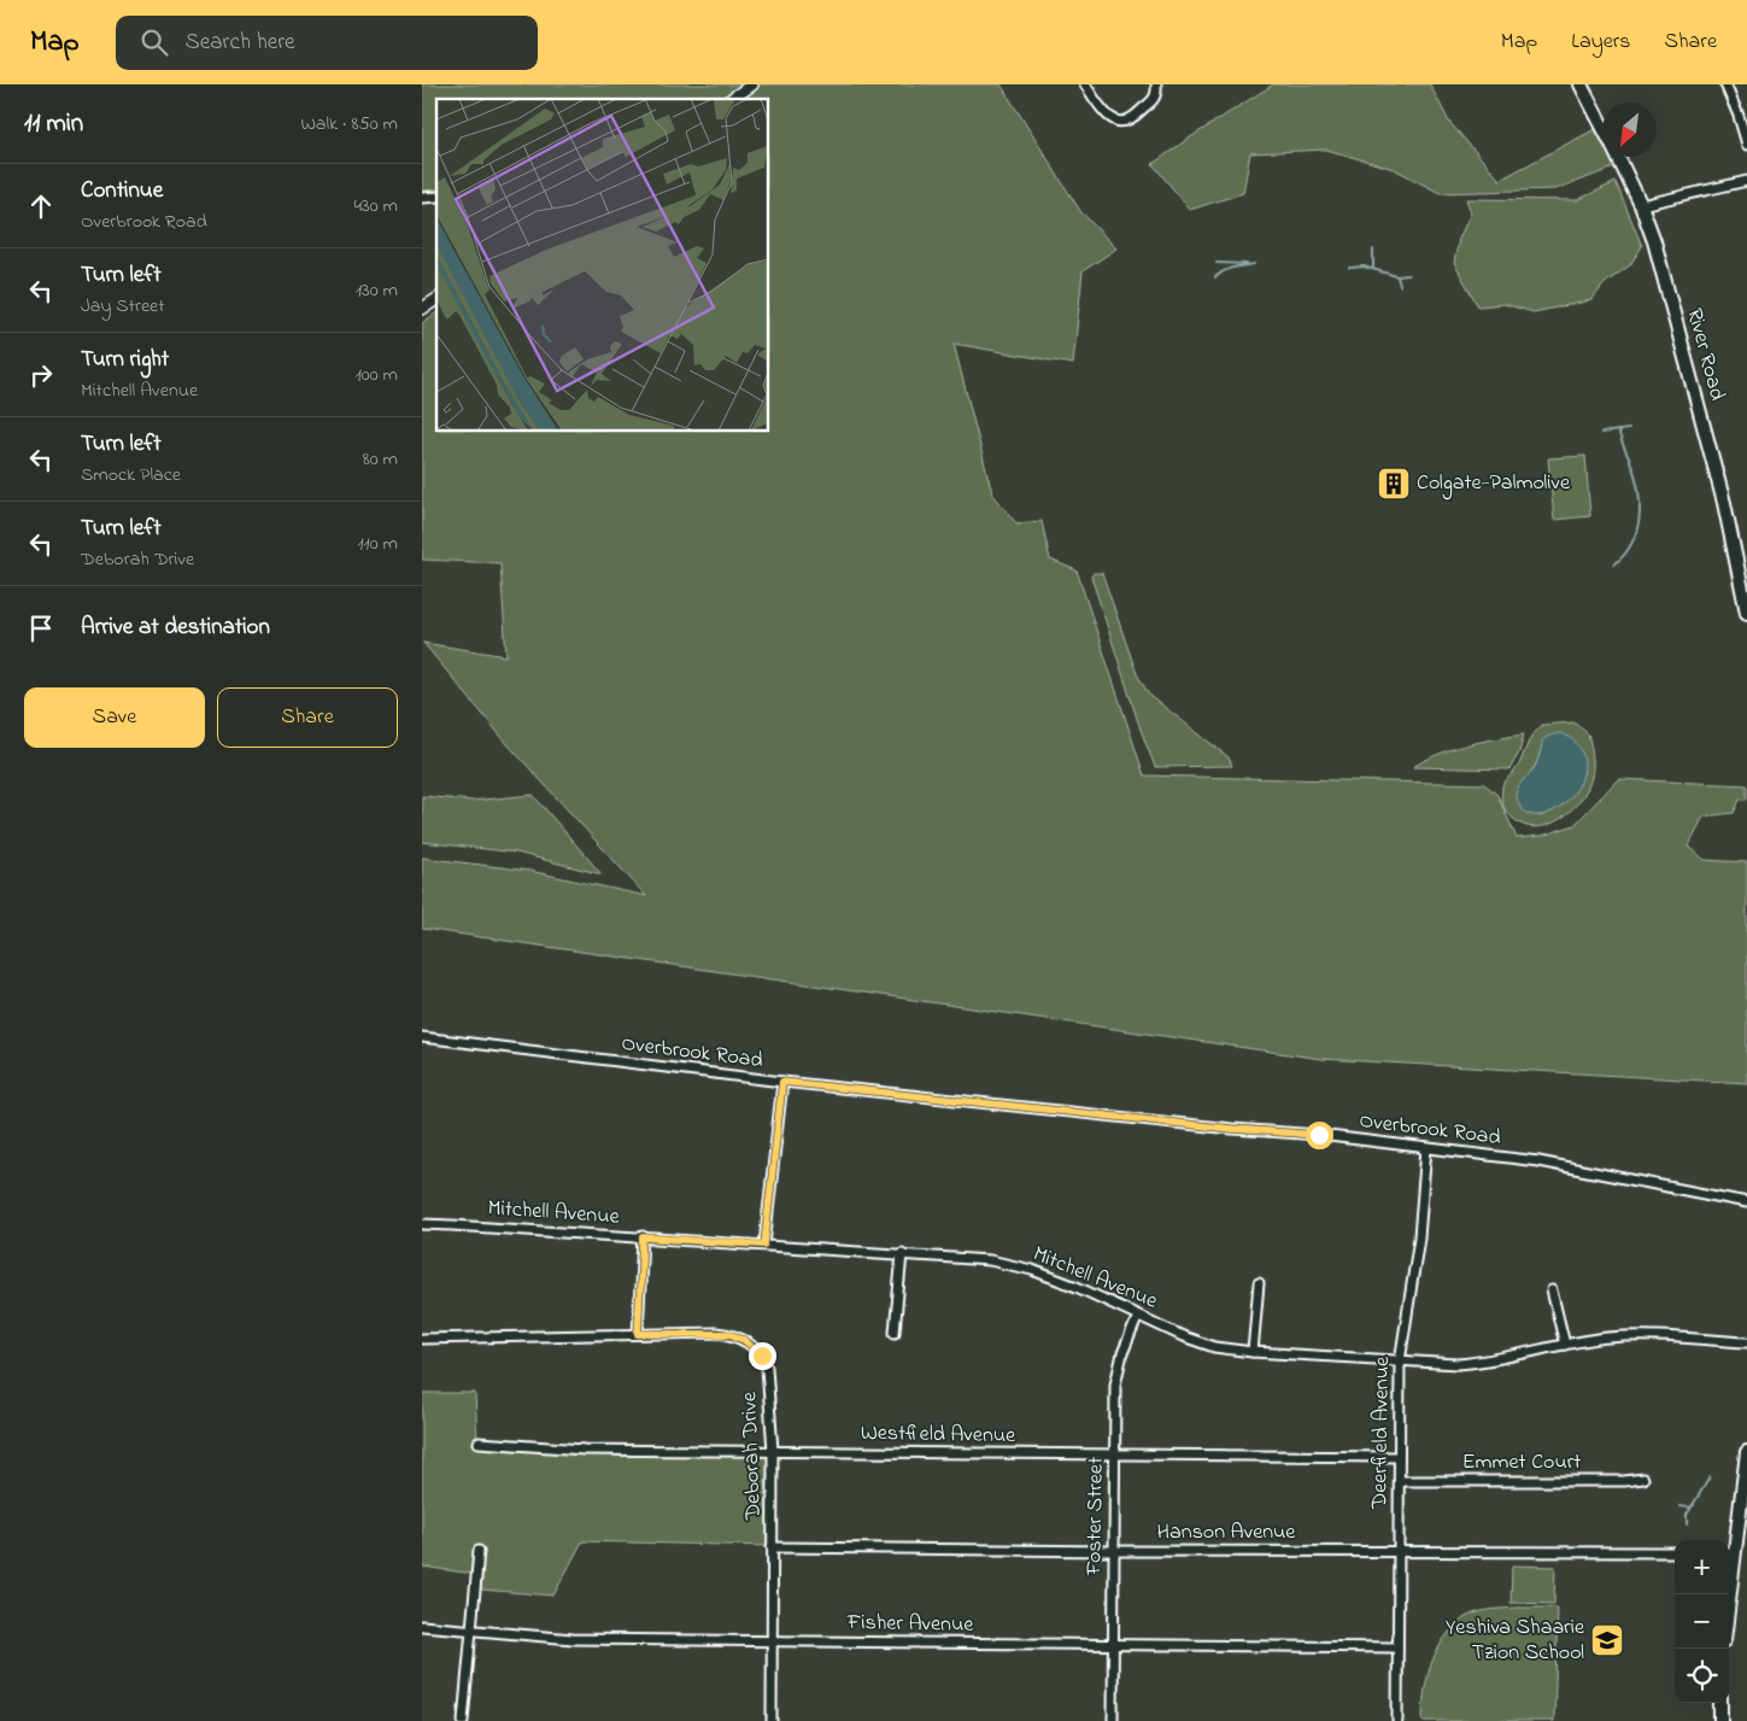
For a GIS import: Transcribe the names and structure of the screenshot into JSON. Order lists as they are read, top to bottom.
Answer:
{
  "streets": {
    "main road": ["River Road"],
    "street": [
      "Overbrook Road",
      "Mitchell Avenue",
      "Deerfield Avenue",
      "Westfield Avenue",
      "Deborah Drive",
      "Emmet Court",
      "Foster Street",
      "Hanson Avenue",
      "Fisher Avenue"
    ]
  },
  "crossings": [
    ["Overbrook Road", "Deerfield Avenue"],
    ["Mitchell Avenue", "Deerfield Avenue"],
    ["Mitchell Avenue", "Foster Street"],
    ["Deerfield Avenue", "Westfield Avenue"],
    ["Deerfield Avenue", "Emmet Court"],
    ["Deerfield Avenue", "Hanson Avenue"],
    ["Deerfield Avenue", "Fisher Avenue"],
    ["Westfield Avenue", "Deborah Drive"],
    ["Westfield Avenue", "Foster Street"],
    ["Deborah Drive", "Hanson Avenue"],
    ["Deborah Drive", "Fisher Avenue"],
    ["Foster Street", "Hanson Avenue"],
    ["Foster Street", "Fisher Avenue"]
  ],
  "places": {
    "building": ["Colgate-Palmolive"],
    "school or university": ["Yeshiva Shaarie Tzion School"]
  },
  "north": "bottom left",
  "page": {
    "header": "Map",
    "search": "Search here",
    "nav": ["Map", "Layers", "Share"],
    "heading": ["11 min", "Walk · 850 m"],
    "list": [
      ["Continue", "Overbrook Road", "430 m"],
      ["Turn left", "Jay Street", "130 m"],
      ["Turn right", "Mitchell Avenue", "100 m"],
      ["Turn left", "Smock Place", "80 m"],
      ["Turn left", "Deborah Drive", "110 m"],
      "Arrive at destination"
    ],
    "buttons": ["Save", "Share"],
    "map_buttons": ["+", "−"]
  }
}
